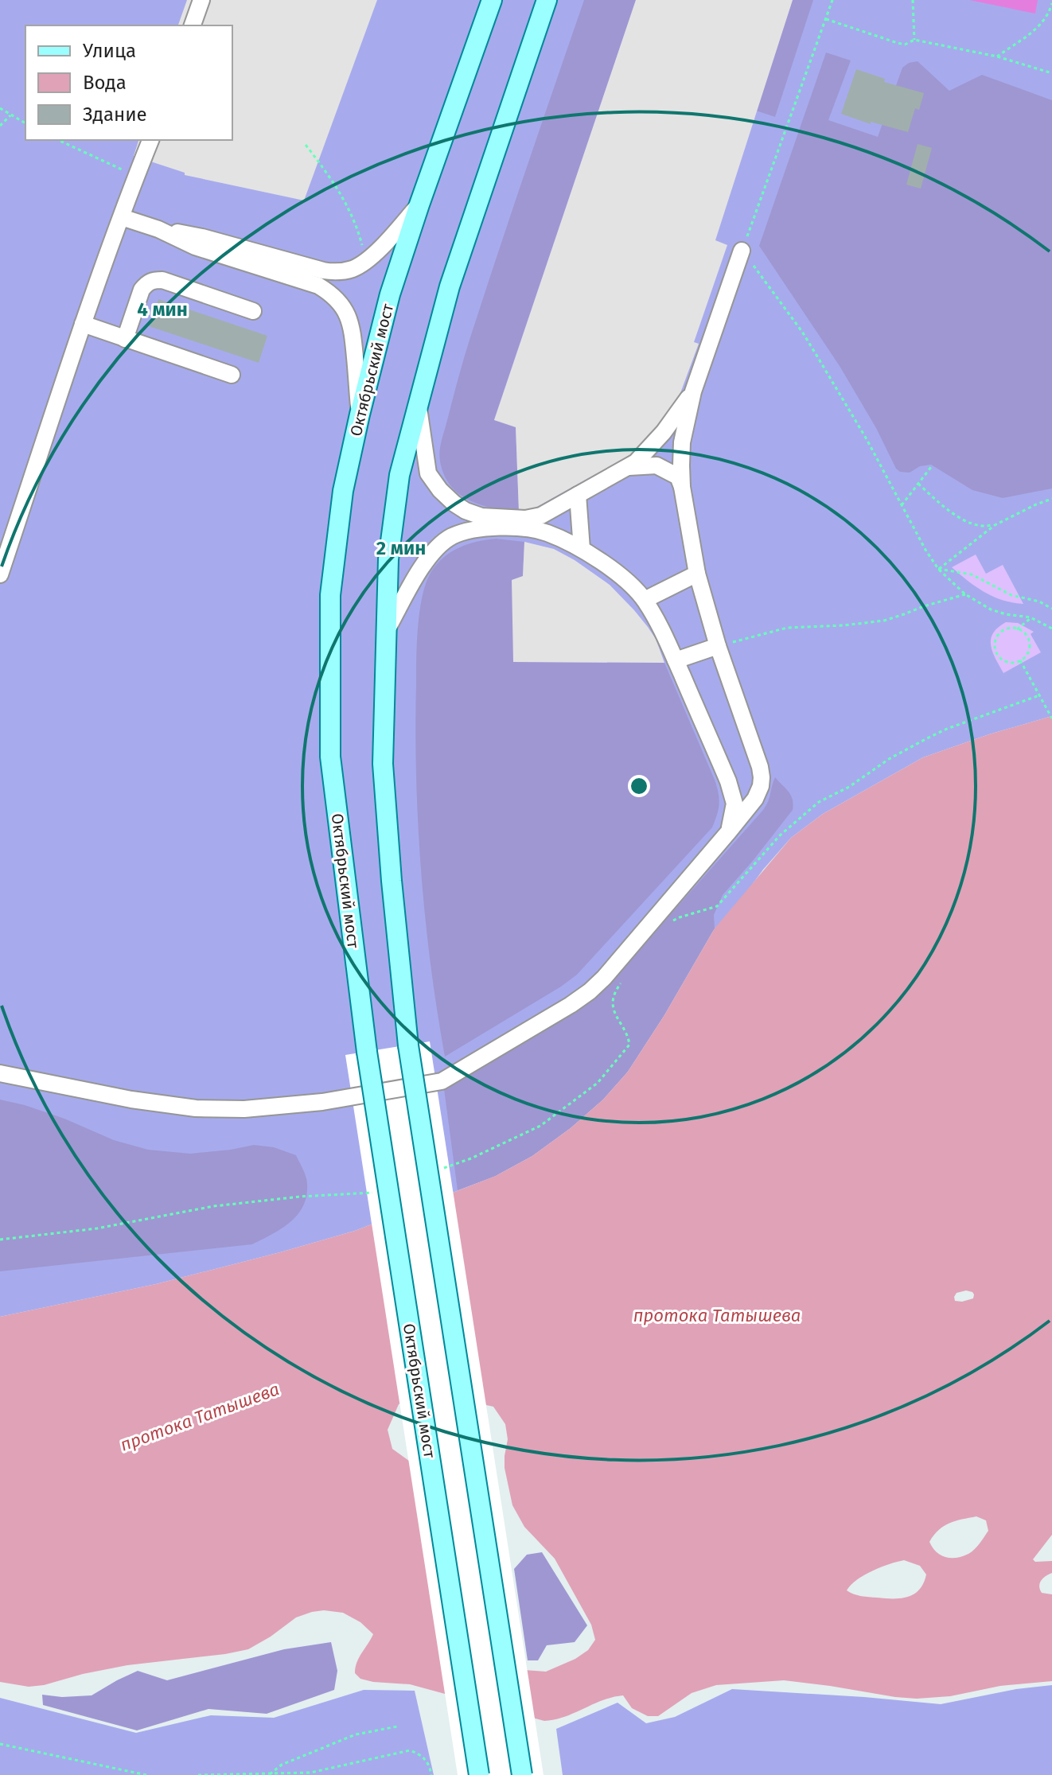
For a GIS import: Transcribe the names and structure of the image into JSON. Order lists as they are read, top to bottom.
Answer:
{
  "streets": {
    "main road": ["Октябрьский мост"]
  },
  "water": ["протока Татышева"],
  "legend": ["Улица", "Вода", "Здание"],
  "rings": ["4 мин", "2 мин"]
}
